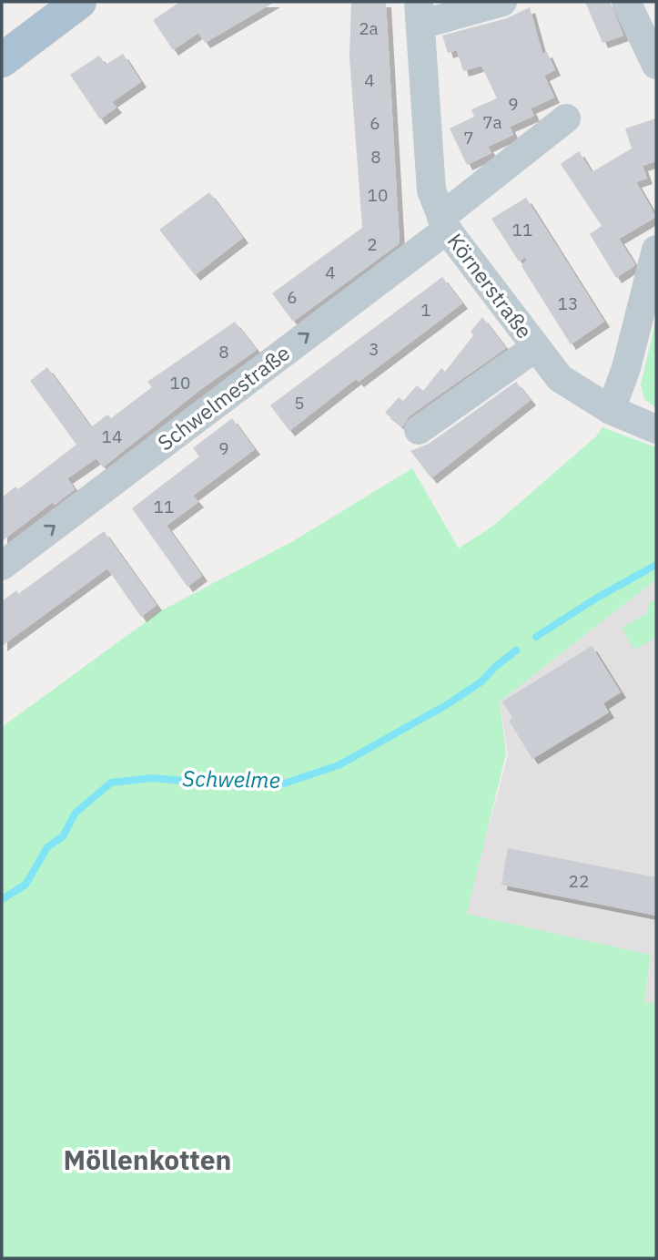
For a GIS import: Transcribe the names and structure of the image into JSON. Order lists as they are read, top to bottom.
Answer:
{
  "streets": {
    "street": ["Körnerstraße", "Schwelmestraße"]
  },
  "crossings": [
    ["Körnerstraße", "Schwelmestraße"]
  ],
  "one_way": ["Schwelmestraße"],
  "districts": ["Möllenkotten"],
  "water": ["Schwelme"],
  "house_numbers": [
    "2a",
    "4",
    "9",
    "7a",
    "6",
    "7",
    "8",
    "10",
    "11",
    "2",
    "4",
    "6",
    "13",
    "1",
    "3",
    "8",
    "10",
    "5",
    "14",
    "9",
    "11",
    "22"
  ]
}
